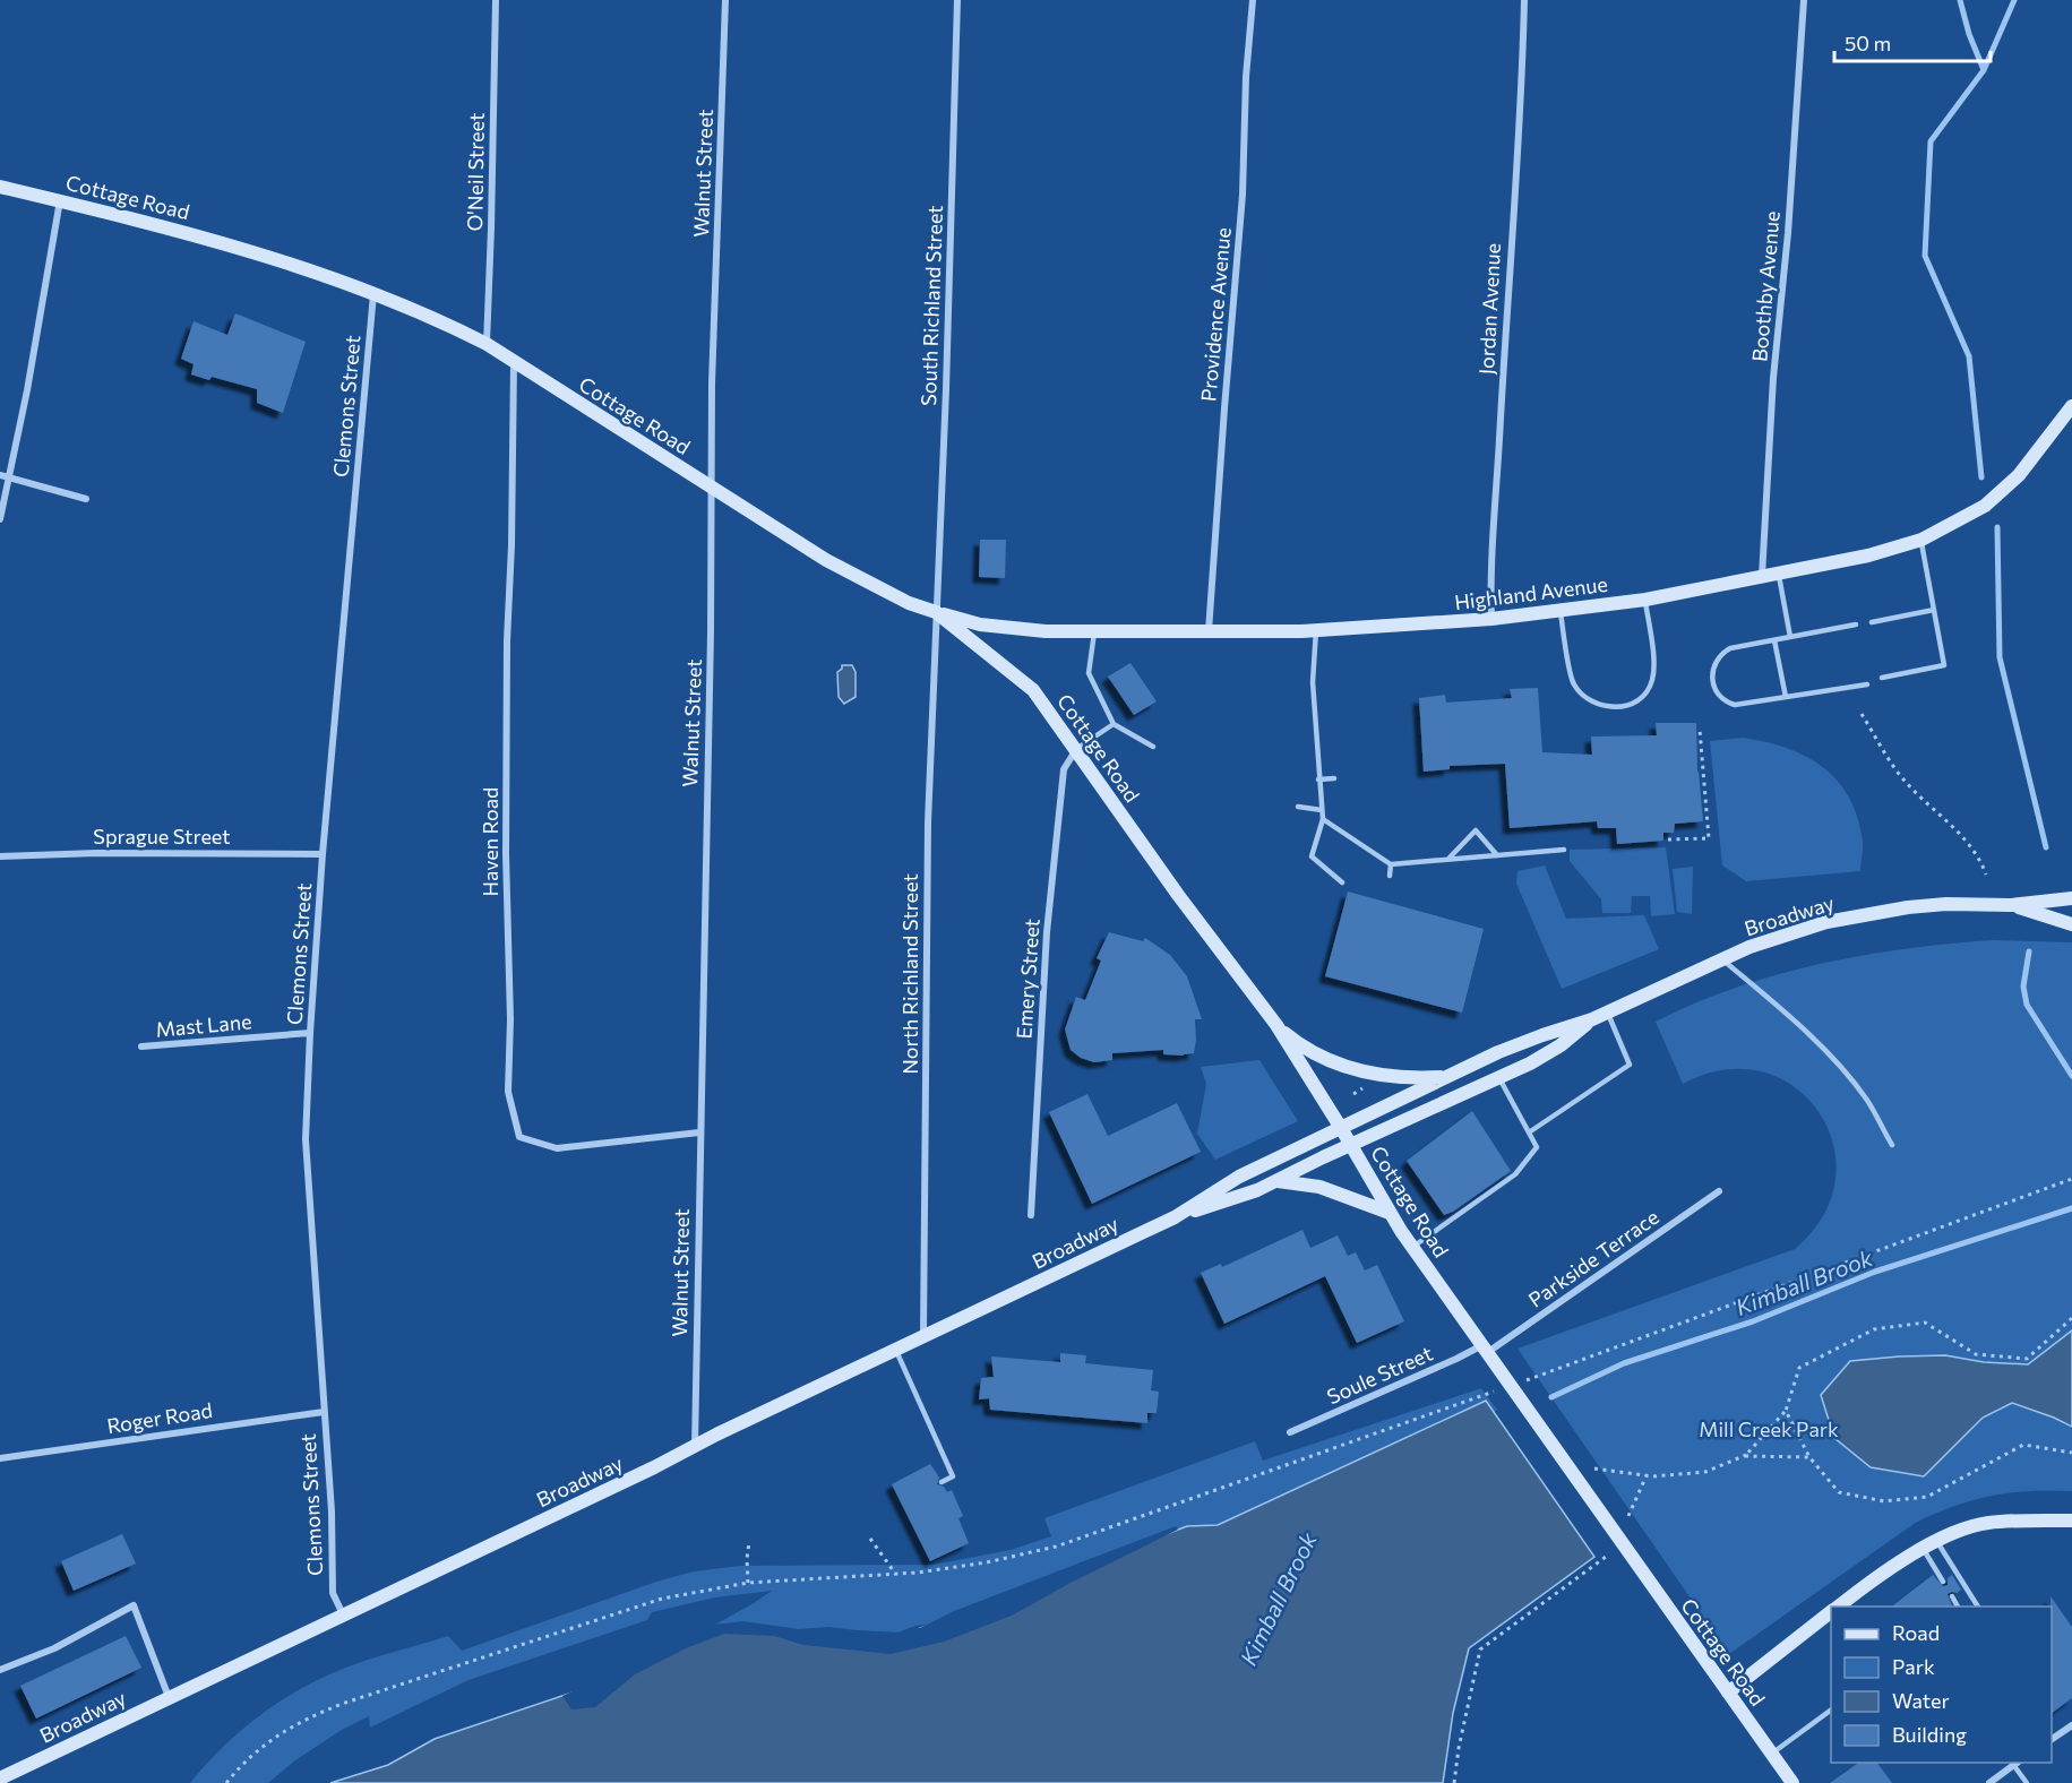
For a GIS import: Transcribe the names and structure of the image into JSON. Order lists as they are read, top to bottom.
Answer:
{
  "streets": {
    "street": [
      "O'Neil Street",
      "Walnut Street",
      "Cottage Road",
      "Boothby Avenue",
      "South Richland Street",
      "Jordan Avenue",
      "Providence Avenue",
      "Clemons Street",
      "Highland Avenue",
      "Sprague Street",
      "Haven Road",
      "Broadway",
      "North Richland Street",
      "Emery Street",
      "Mast Lane",
      "Parkside Terrace",
      "Soule Street",
      "Roger Road"
    ]
  },
  "crossings": [
    ["O'Neil Street", "Cottage Road"],
    ["Walnut Street", "Cottage Road"],
    ["Walnut Street", "Haven Road"],
    ["Walnut Street", "Broadway"],
    ["Cottage Road", "South Richland Street"],
    ["Cottage Road", "Clemons Street"],
    ["Cottage Road", "Highland Avenue"],
    ["Cottage Road", "Haven Road"],
    ["Cottage Road", "Broadway"],
    ["Cottage Road", "North Richland Street"],
    ["Cottage Road", "Emery Street"],
    ["Cottage Road", "Parkside Terrace"],
    ["Cottage Road", "Soule Street"],
    ["Boothby Avenue", "Highland Avenue"],
    ["South Richland Street", "Highland Avenue"],
    ["South Richland Street", "North Richland Street"],
    ["Jordan Avenue", "Highland Avenue"],
    ["Providence Avenue", "Highland Avenue"],
    ["Clemons Street", "Sprague Street"],
    ["Clemons Street", "Broadway"],
    ["Clemons Street", "Mast Lane"],
    ["Clemons Street", "Roger Road"],
    ["Highland Avenue", "North Richland Street"],
    ["Broadway", "North Richland Street"],
    ["Parkside Terrace", "Soule Street"]
  ],
  "water": ["Kimball Brook"],
  "parks": ["Mill Creek Park"],
  "legend": [
    "Road",
    "Park",
    "Water",
    "Building"
  ],
  "scale_bar": "50 m"
}
